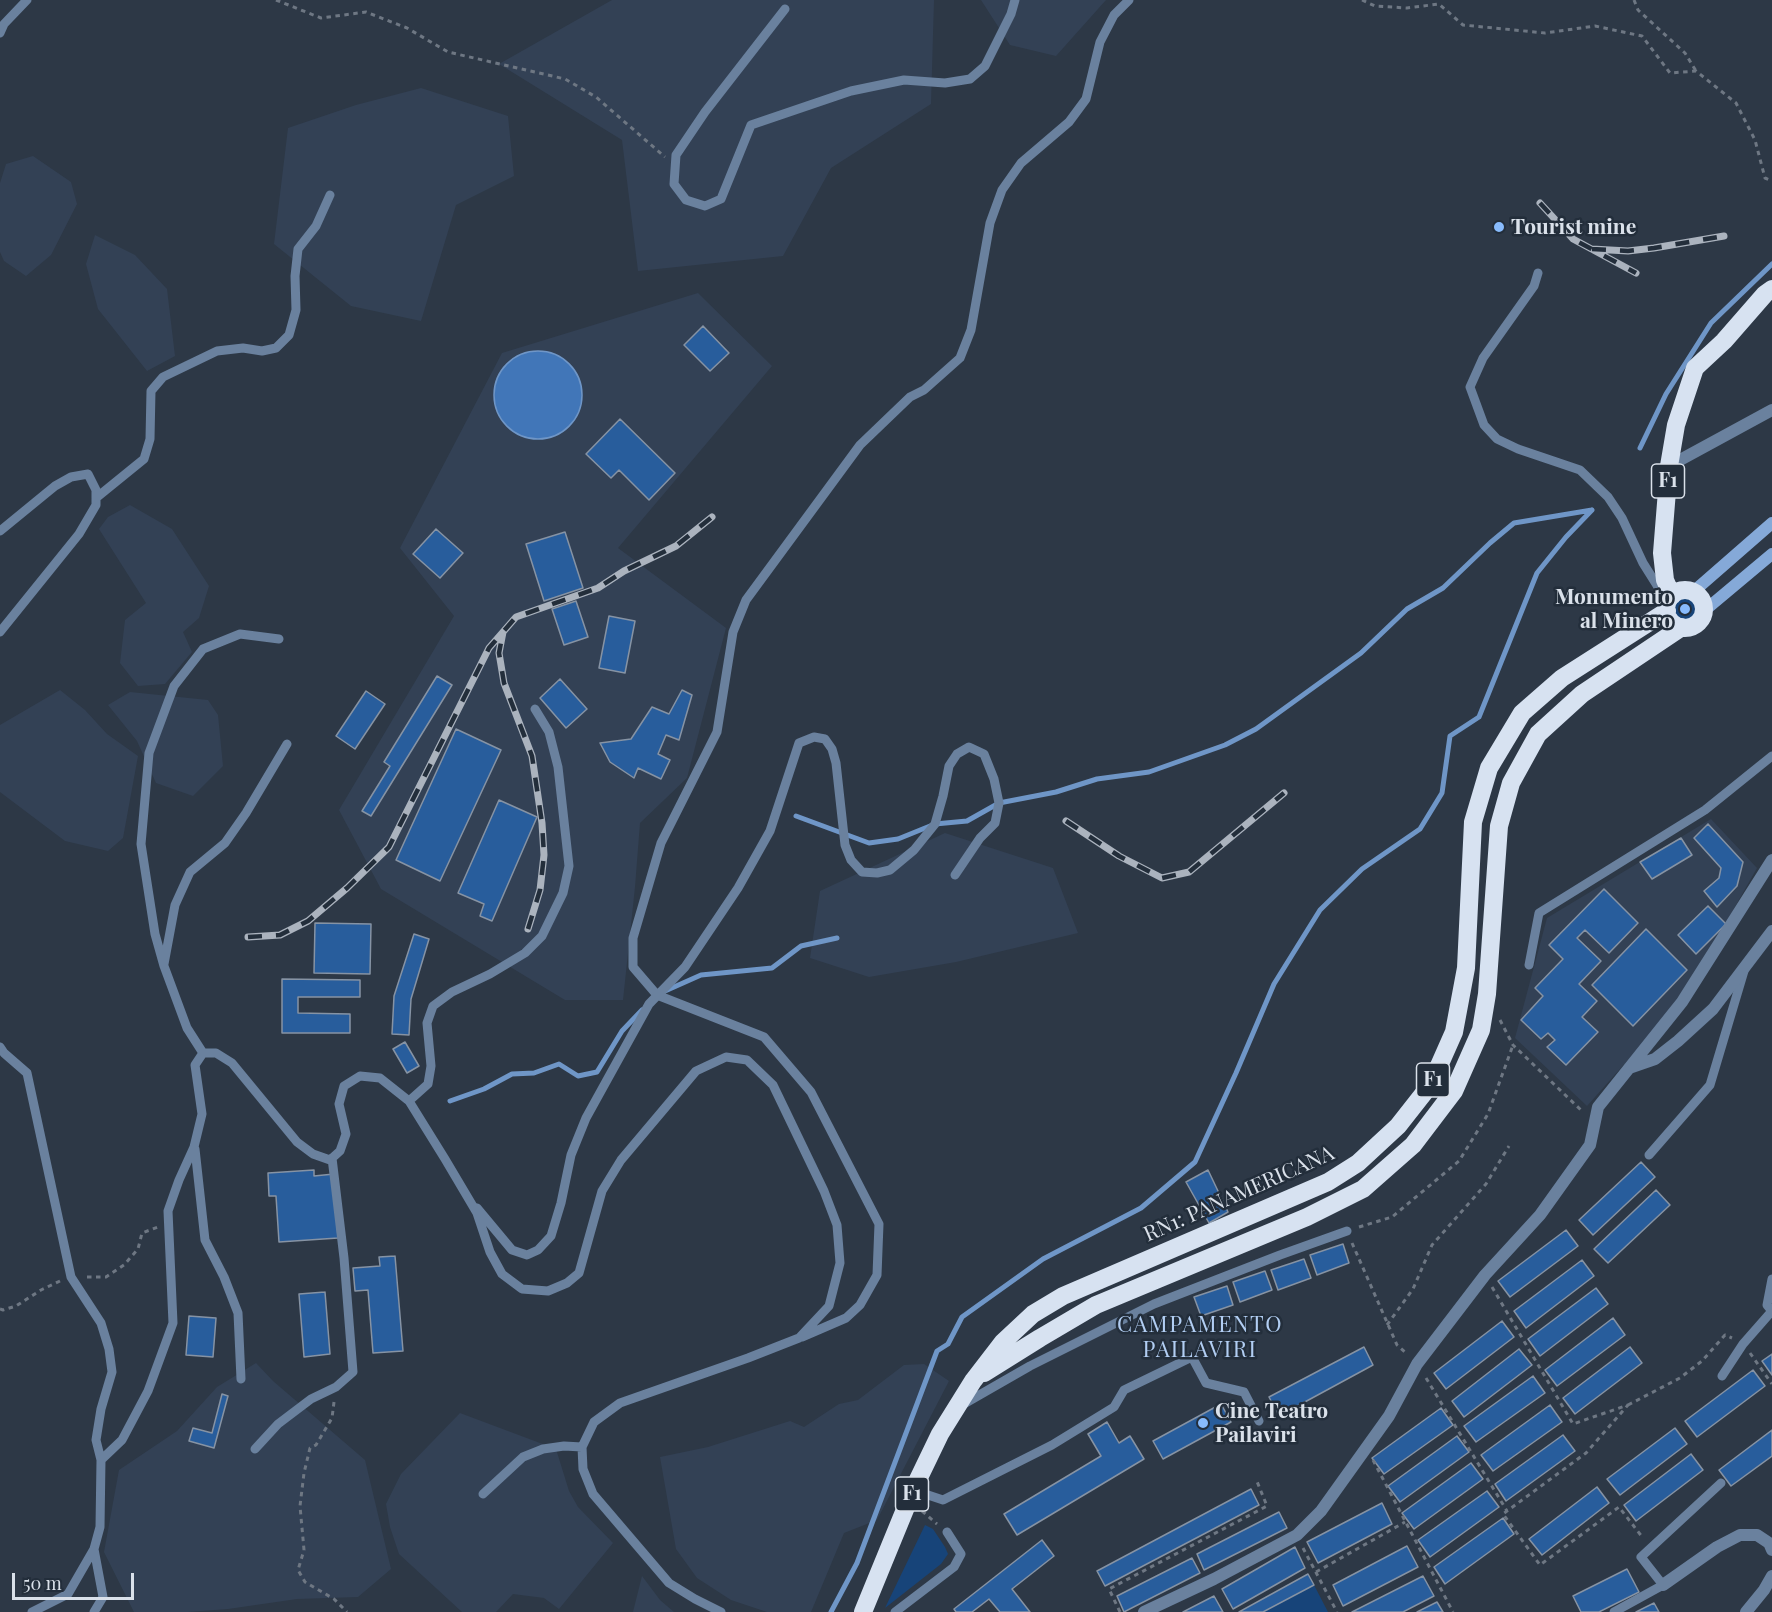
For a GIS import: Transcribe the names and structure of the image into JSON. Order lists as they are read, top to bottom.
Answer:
{
  "streets": {
    "highway": ["F1", "RN1: PANAMERICANA"]
  },
  "crossings": [
    ["F1", "RN1: PANAMERICANA"]
  ],
  "districts": ["CAMPAMENTO PAILAVIRI"],
  "places": ["Tourist mine", "Monumento al Minero", "Cine Teatro Pailaviri"],
  "scale_bar": "50 m"
}
